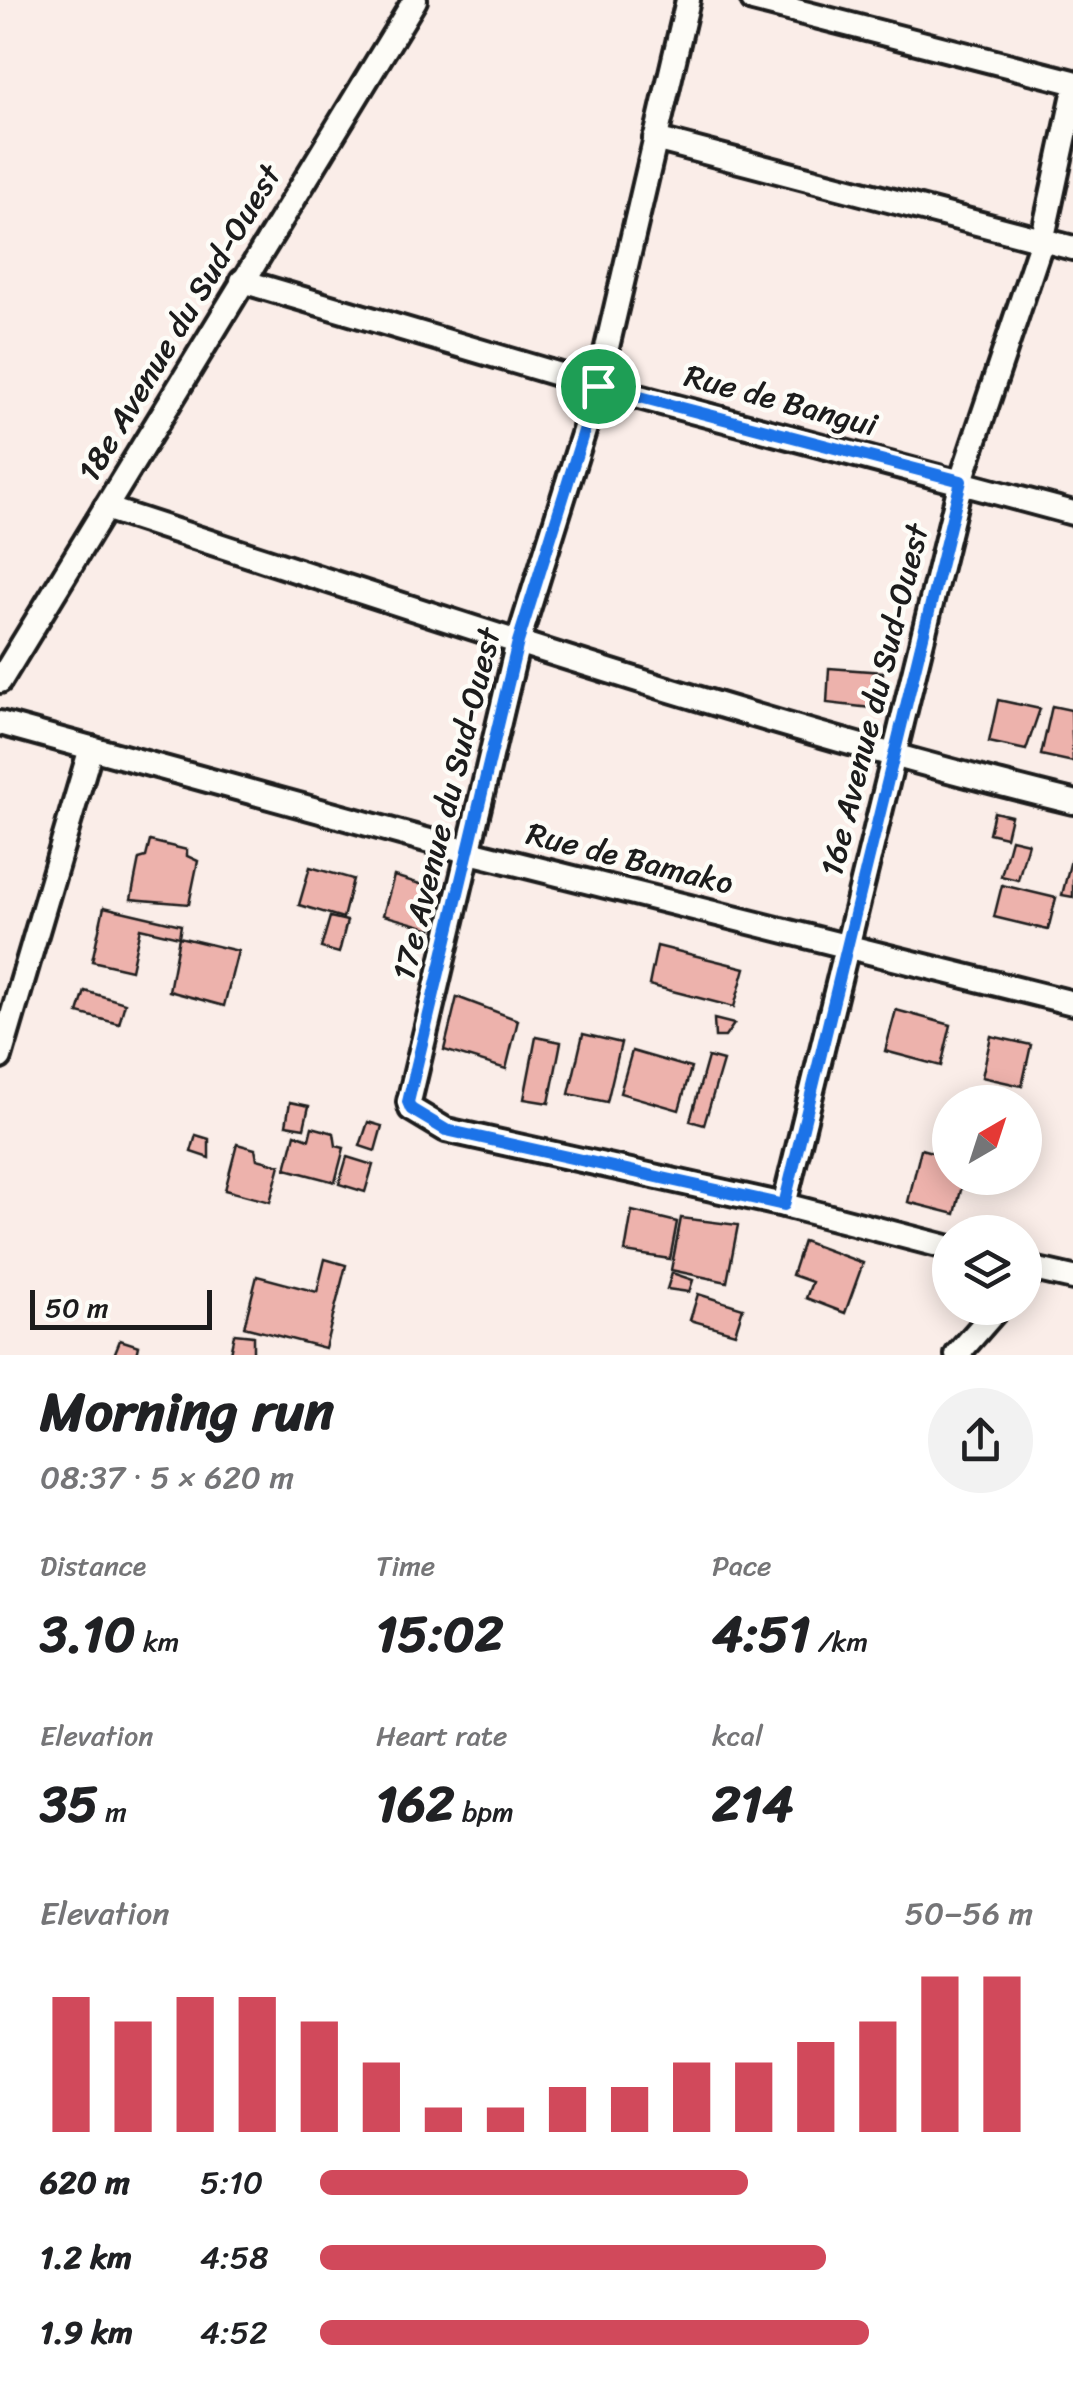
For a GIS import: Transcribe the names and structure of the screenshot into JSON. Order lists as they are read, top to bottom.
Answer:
{
  "streets": {
    "street": [
      "18e Avenue du Sud-Ouest",
      "Rue de Bangui",
      "16e Avenue du Sud-Ouest",
      "17e Avenue du Sud-Ouest",
      "Rue de Bamako"
    ]
  },
  "crossings": [
    ["18e Avenue du Sud-Ouest", "Rue de Bangui"],
    ["Rue de Bangui", "16e Avenue du Sud-Ouest"],
    ["Rue de Bangui", "17e Avenue du Sud-Ouest"],
    ["16e Avenue du Sud-Ouest", "17e Avenue du Sud-Ouest"],
    ["16e Avenue du Sud-Ouest", "Rue de Bamako"],
    ["17e Avenue du Sud-Ouest", "Rue de Bamako"]
  ],
  "scale_bar": "50 m",
  "north": "top right",
  "page": {
    "scale": "50 m",
    "heading": ["Morning run", "08:37 · 5 × 620 m"],
    "stats": [
      ["Distance", "3.10 km"],
      ["Time", "15:02"],
      ["Pace", "4:51 /km"],
      ["Elevation", "35 m"],
      ["Heart rate", "162 bpm"],
      ["kcal", "214"]
    ],
    "chart": ["Elevation", "50–56 m"],
    "list": [
      {
        "name": "620 m",
        "note": "5:10"
      },
      {
        "name": "1.2 km",
        "note": "4:58"
      },
      {
        "name": "1.9 km",
        "note": "4:52"
      }
    ]
  }
}
